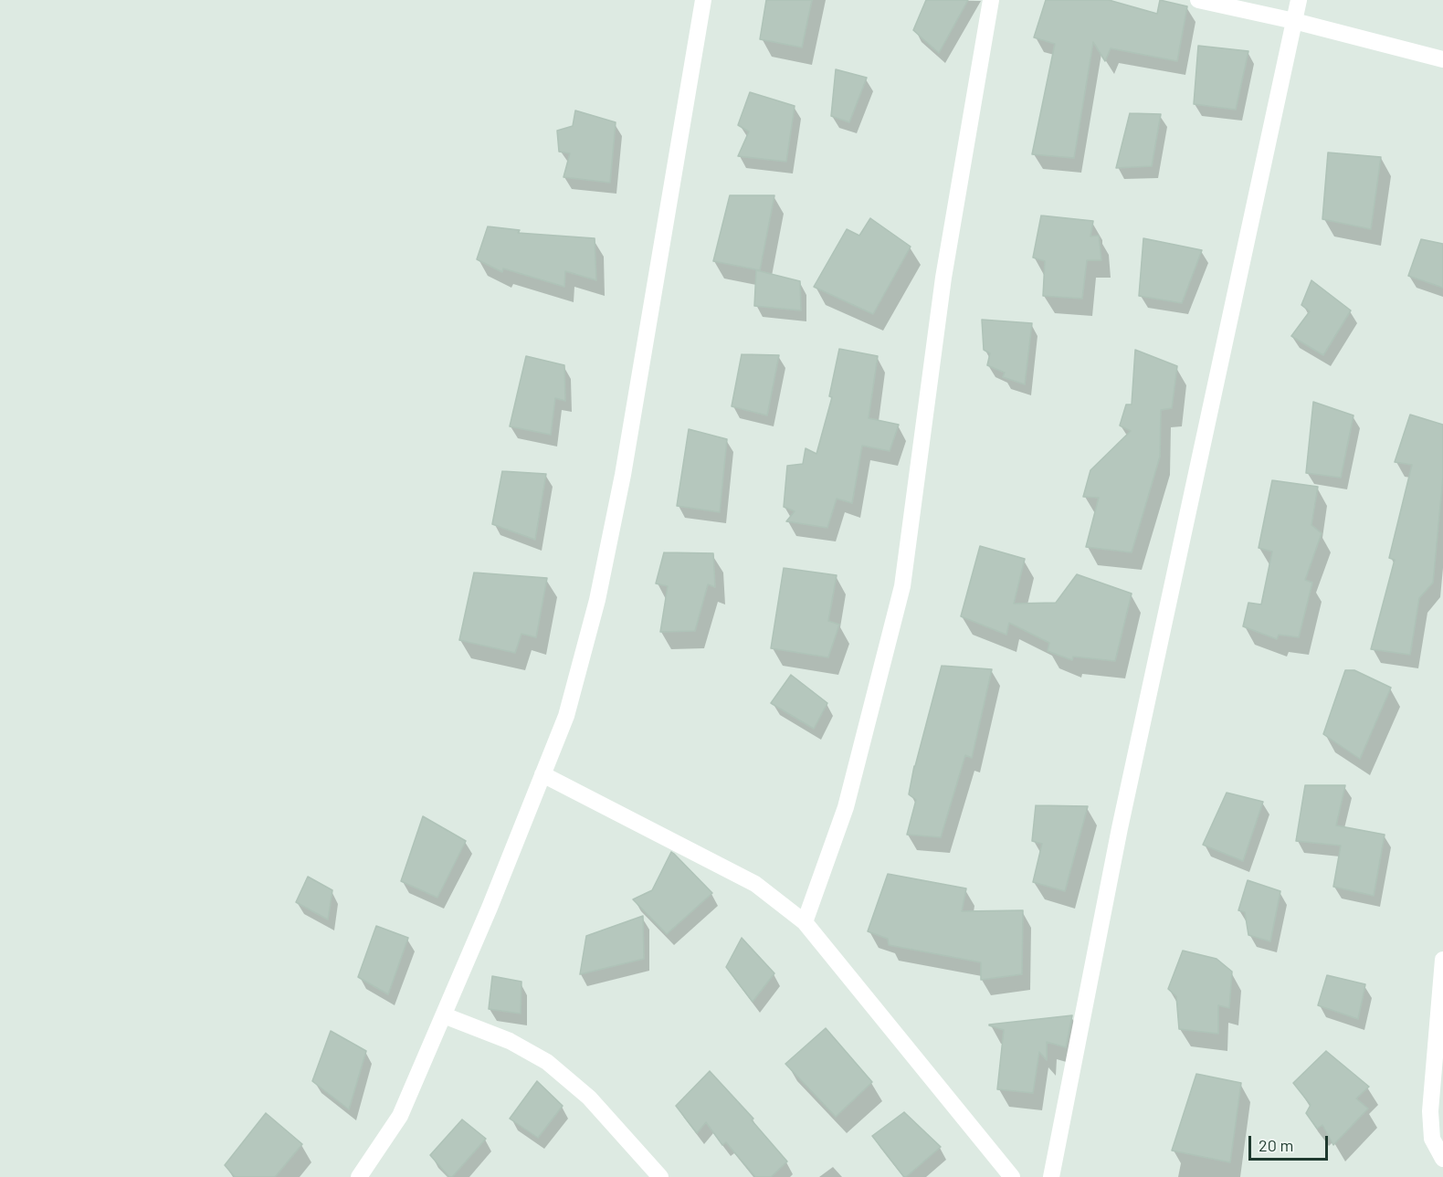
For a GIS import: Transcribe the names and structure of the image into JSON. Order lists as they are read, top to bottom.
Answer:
{
  "scale_bar": "20 m"
}
